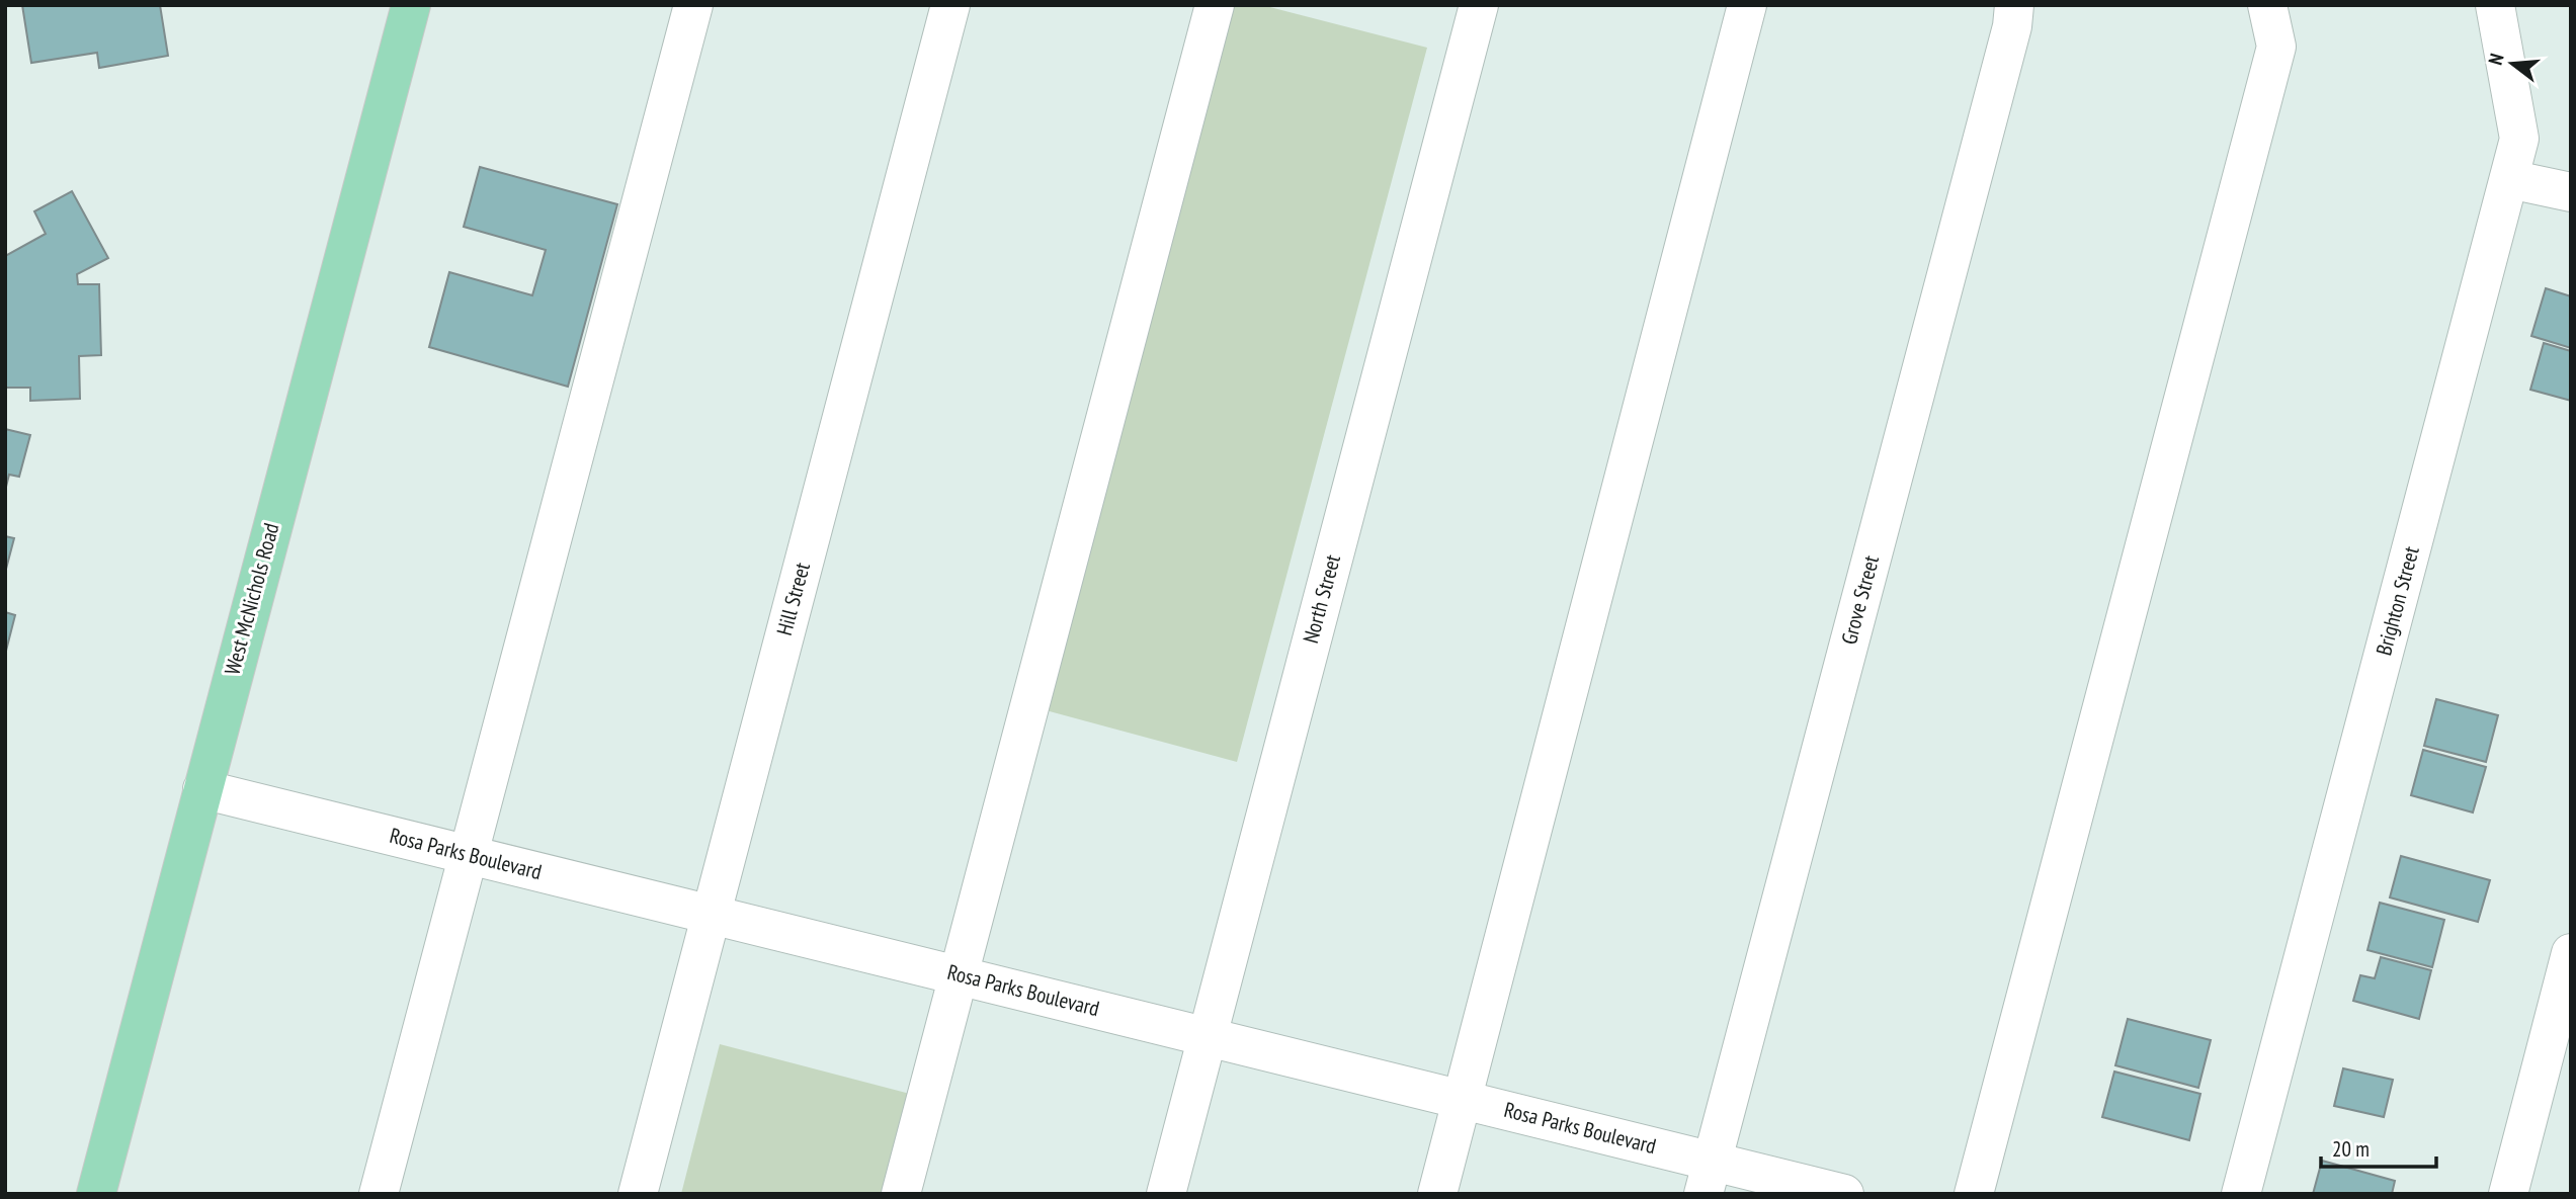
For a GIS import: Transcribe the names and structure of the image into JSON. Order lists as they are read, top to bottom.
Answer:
{
  "streets": {
    "main road": ["West McNichols Road"],
    "street": [
      "Hill Street",
      "North Street",
      "Grove Street",
      "Brighton Street",
      "Rosa Parks Boulevard"
    ]
  },
  "crossings": [
    ["West McNichols Road", "Rosa Parks Boulevard"],
    ["Hill Street", "Rosa Parks Boulevard"],
    ["North Street", "Rosa Parks Boulevard"],
    ["Grove Street", "Rosa Parks Boulevard"]
  ],
  "scale_bar": "20 m",
  "north": "left"
}
